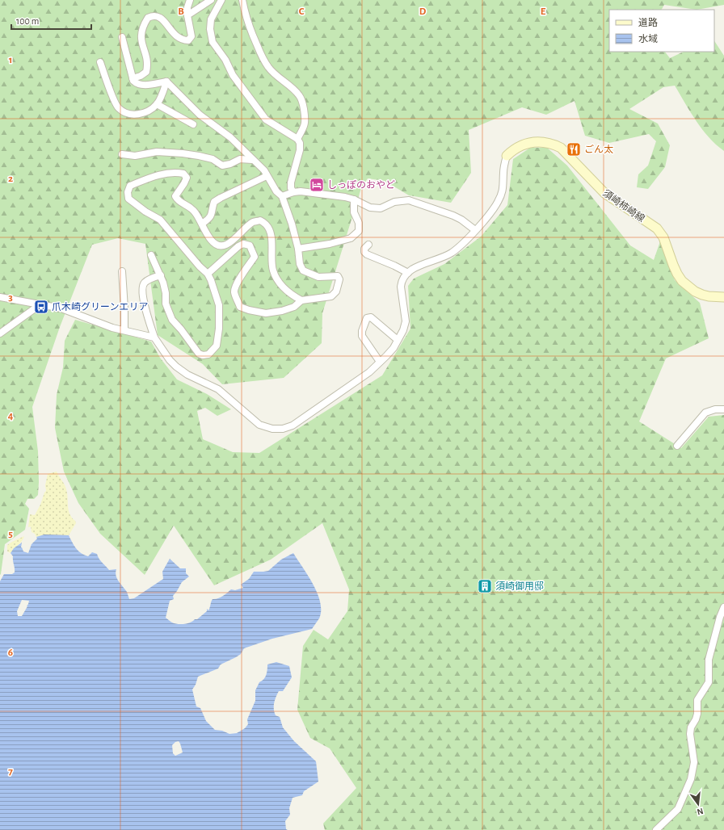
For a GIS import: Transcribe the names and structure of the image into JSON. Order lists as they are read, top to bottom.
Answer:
{
  "streets": {
    "main road": ["須崎柿崎線"]
  },
  "places": {
    "restaurant": ["ごん太"],
    "hotel": ["しっぽのおやど"],
    "bus stop": ["爪木崎グリーンエリア"],
    "building": ["須崎御用邸"]
  },
  "legend": ["道路", "水域"],
  "scale_bar": "100 m",
  "north": "bottom",
  "grid": {
    "columns": [
      "B",
      "C",
      "D",
      "E"
    ],
    "rows": [
      "1",
      "2",
      "3",
      "4",
      "5",
      "6",
      "7"
    ]
  }
}
